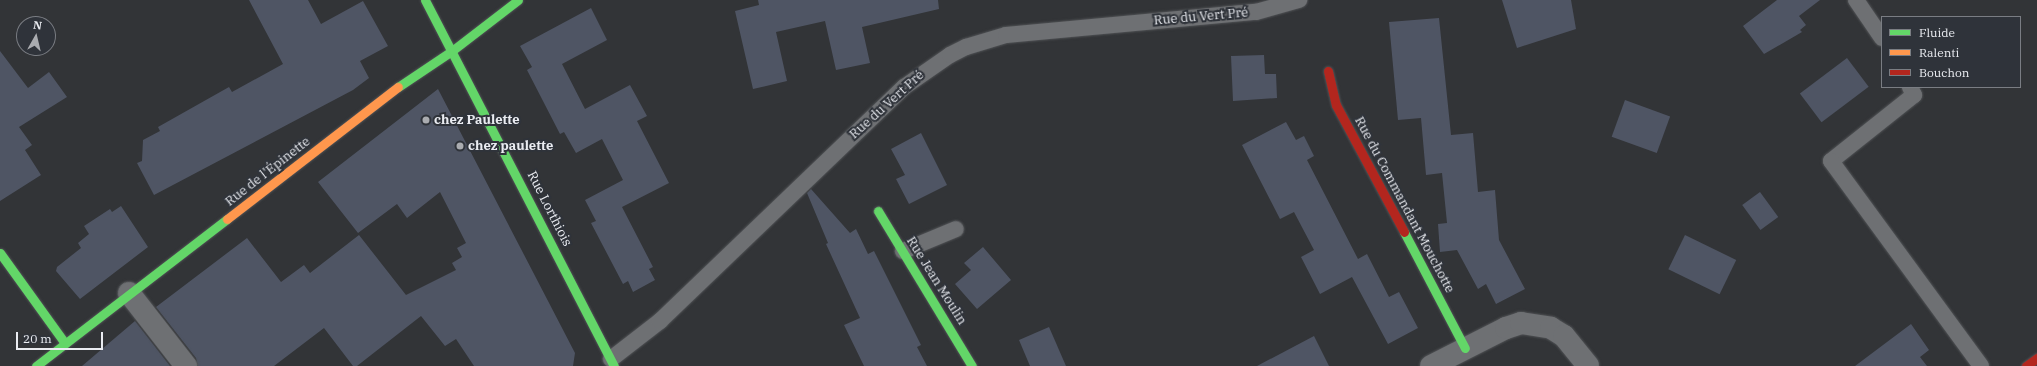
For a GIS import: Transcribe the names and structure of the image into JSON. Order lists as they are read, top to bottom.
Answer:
{
  "streets": {
    "street": [
      "Rue de l'Épinette",
      "Rue du Commandant Mouchotte",
      "Rue Lorthiois",
      "Rue Jean Moulin"
    ],
    "lane": ["Rue du Vert Pré"]
  },
  "crossings": [
    ["Rue du Vert Pré", "Rue Lorthiois"],
    ["Rue de l'Épinette", "Rue Lorthiois"]
  ],
  "places": ["chez Paulette", "chez paulette"],
  "legend": ["Fluide", "Ralenti", "Bouchon"],
  "scale_bar": "20 m",
  "north": "top"
}
